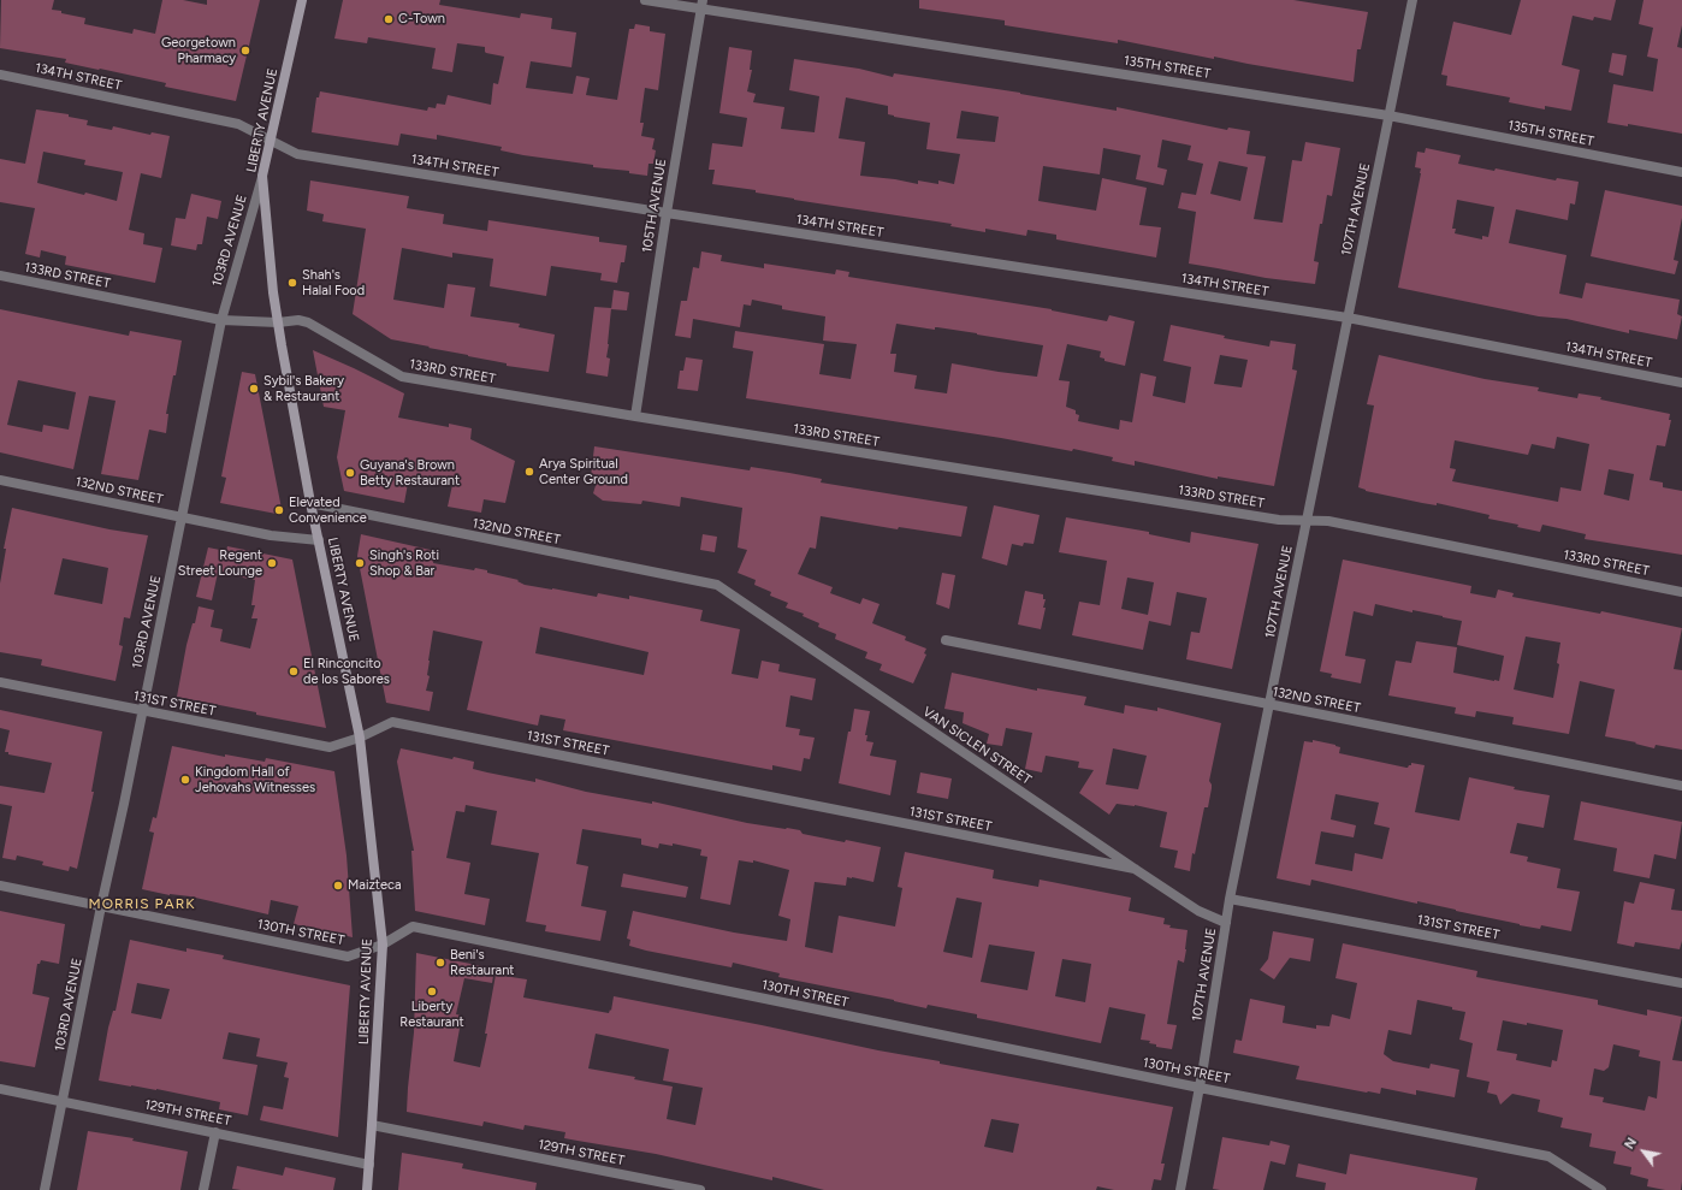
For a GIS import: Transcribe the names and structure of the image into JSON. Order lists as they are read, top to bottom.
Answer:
{
  "streets": {
    "street": [
      "135TH STREET",
      "134TH STREET",
      "LIBERTY AVENUE",
      "105TH AVENUE",
      "107TH AVENUE",
      "103RD AVENUE",
      "133RD STREET",
      "132ND STREET",
      "131ST STREET",
      "VAN SICLEN STREET",
      "130TH STREET",
      "129TH STREET"
    ]
  },
  "crossings": [
    ["135TH STREET", "105TH AVENUE"],
    ["135TH STREET", "107TH AVENUE"],
    ["134TH STREET", "LIBERTY AVENUE"],
    ["134TH STREET", "105TH AVENUE"],
    ["134TH STREET", "107TH AVENUE"],
    ["LIBERTY AVENUE", "103RD AVENUE"],
    ["LIBERTY AVENUE", "133RD STREET"],
    ["LIBERTY AVENUE", "132ND STREET"],
    ["LIBERTY AVENUE", "131ST STREET"],
    ["LIBERTY AVENUE", "130TH STREET"],
    ["LIBERTY AVENUE", "129TH STREET"],
    ["105TH AVENUE", "133RD STREET"],
    ["107TH AVENUE", "133RD STREET"],
    ["107TH AVENUE", "132ND STREET"],
    ["107TH AVENUE", "131ST STREET"],
    ["107TH AVENUE", "VAN SICLEN STREET"],
    ["107TH AVENUE", "130TH STREET"],
    ["103RD AVENUE", "133RD STREET"],
    ["103RD AVENUE", "132ND STREET"],
    ["103RD AVENUE", "131ST STREET"],
    ["103RD AVENUE", "130TH STREET"],
    ["103RD AVENUE", "129TH STREET"],
    ["132ND STREET", "VAN SICLEN STREET"],
    ["131ST STREET", "VAN SICLEN STREET"]
  ],
  "districts": ["MORRIS PARK"],
  "places": [
    "C-Town",
    "Georgetown Pharmacy",
    "Shah's Halal Food",
    "Sybil's Bakery & Restaurant",
    "Arya Spiritual Center Ground",
    "Guyana's Brown Betty Restaurant",
    "Elevated Convenience",
    "Regent Street Lounge",
    "Singh's Roti Shop & Bar",
    "El Rinconcito de los Sabores",
    "Kingdom Hall of Jehovahs Witnesses",
    "Maizteca",
    "Beni's Restaurant",
    "Liberty Restaurant"
  ],
  "north": "top left"
}
